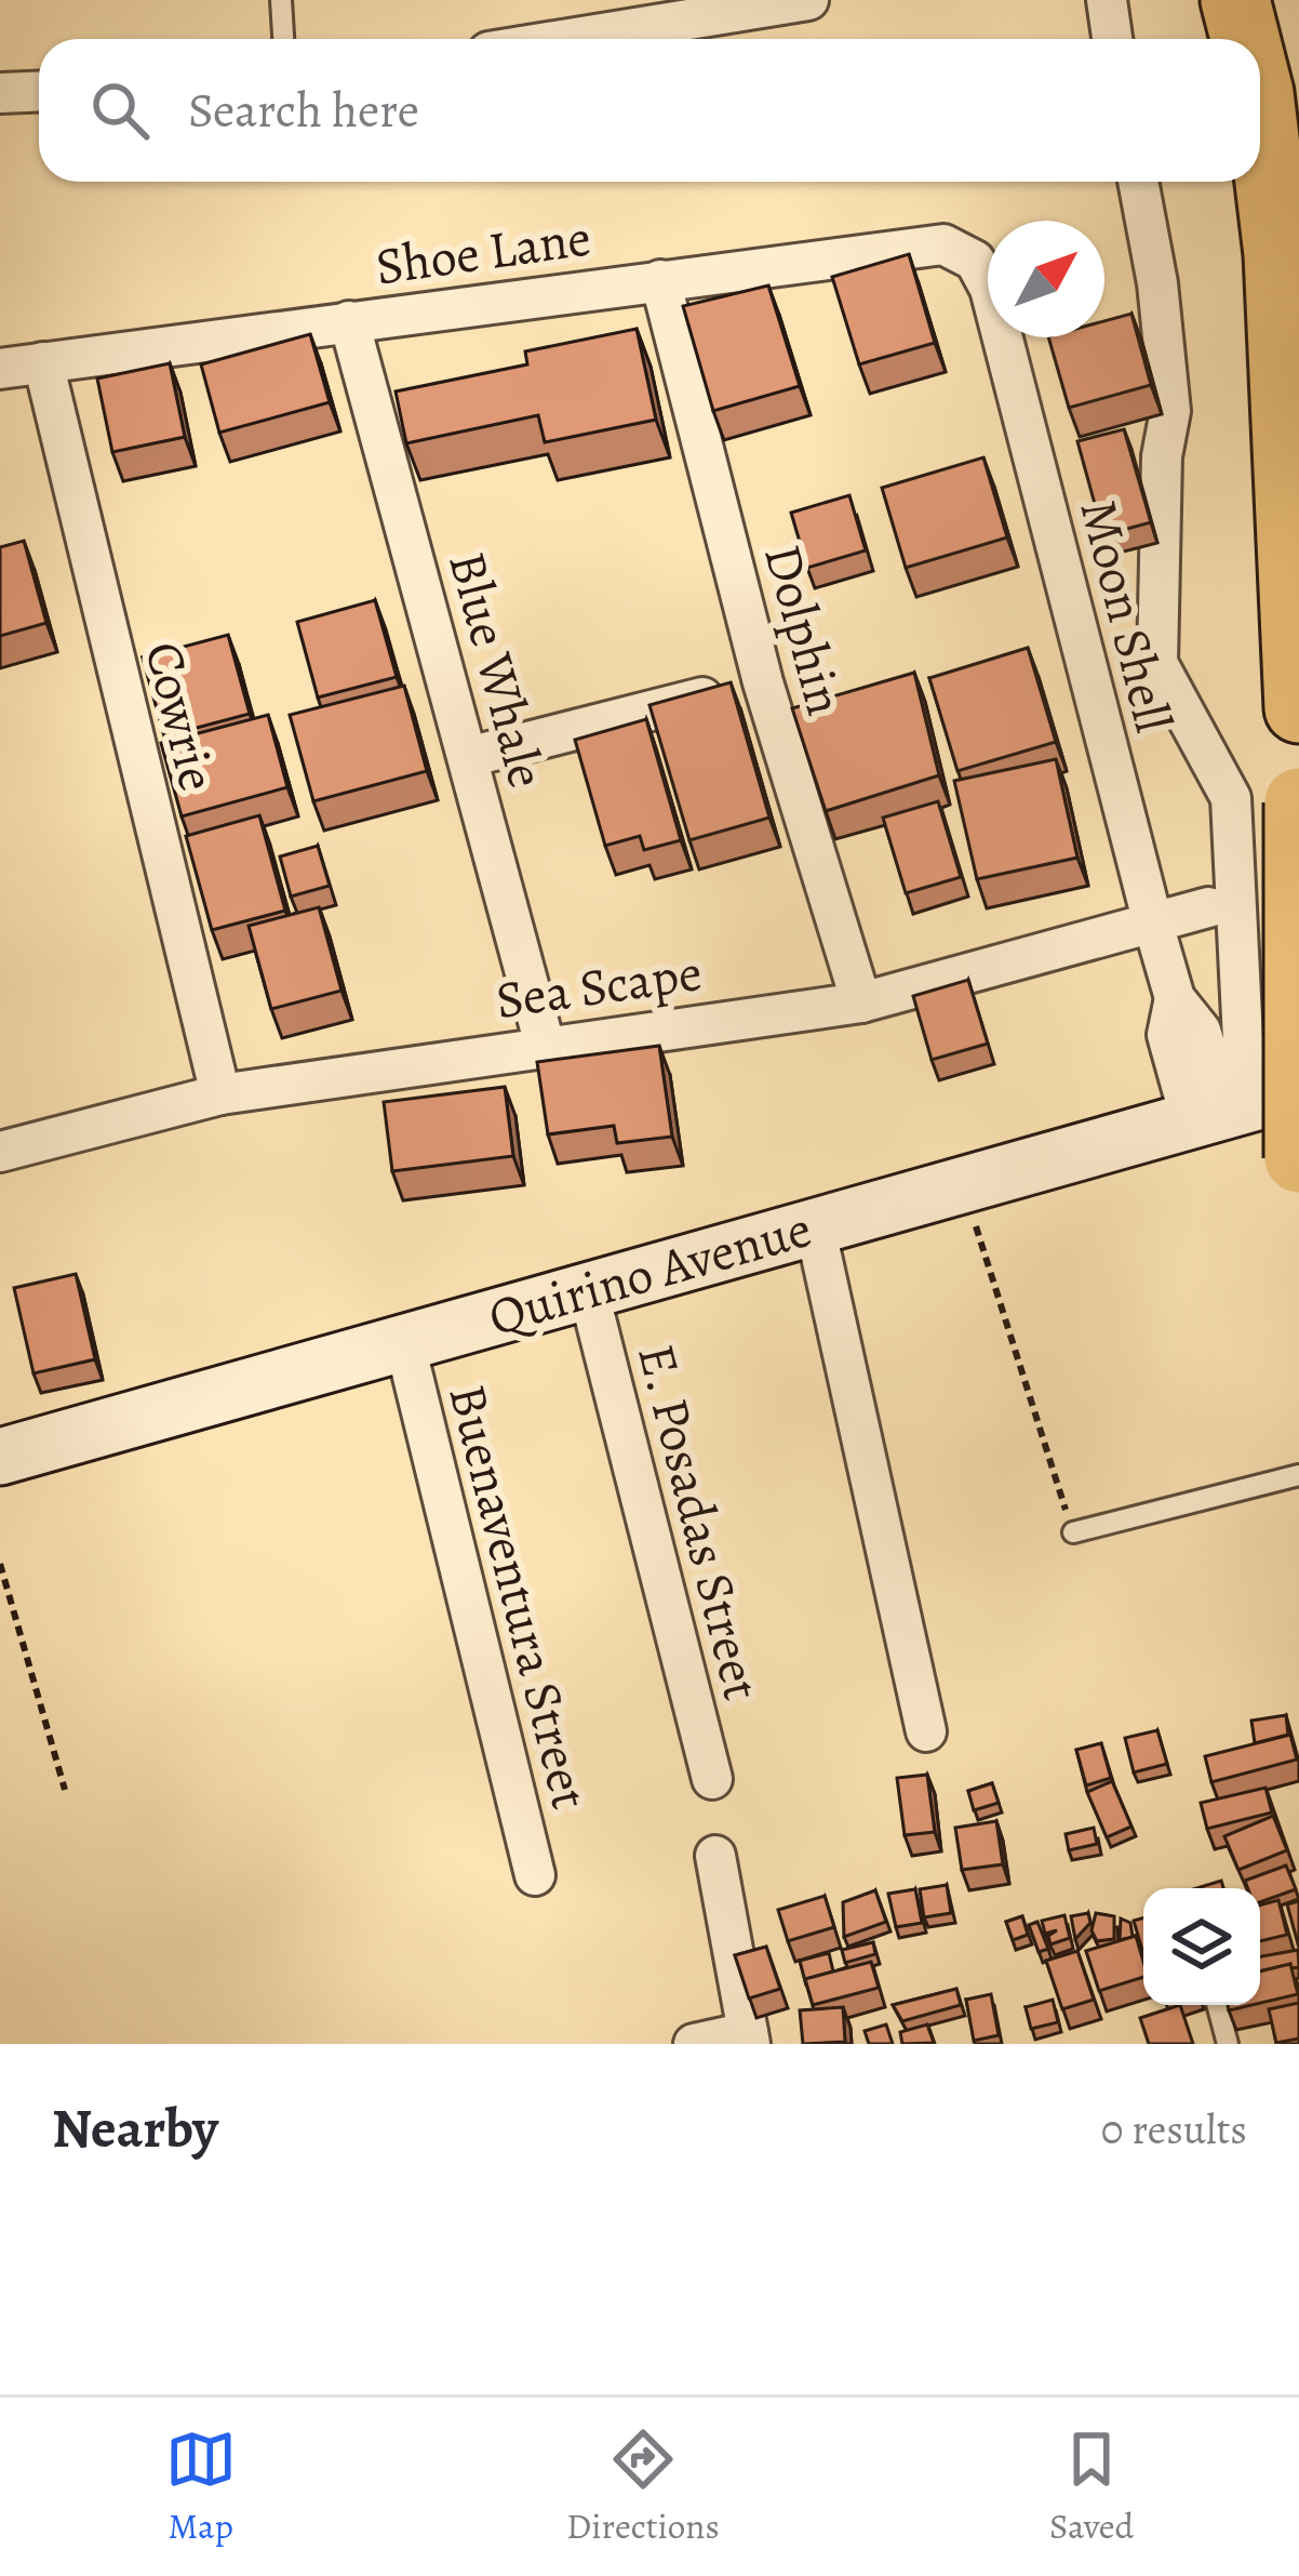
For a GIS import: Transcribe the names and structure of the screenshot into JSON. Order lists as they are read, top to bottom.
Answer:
{
  "streets": {
    "main road": ["Quirino Avenue"],
    "street": [
      "Shoe Lane",
      "Moon Shell",
      "Dolphin",
      "Blue Whale",
      "Cowrie",
      "Sea Scape",
      "E. Posadas Street",
      "Buenaventura Street"
    ]
  },
  "crossings": [
    ["Shoe Lane", "Moon Shell"],
    ["Shoe Lane", "Dolphin"],
    ["Shoe Lane", "Blue Whale"],
    ["Shoe Lane", "Cowrie"],
    ["Moon Shell", "Sea Scape"],
    ["Moon Shell", "Quirino Avenue"],
    ["Dolphin", "Sea Scape"],
    ["Blue Whale", "Sea Scape"],
    ["Cowrie", "Sea Scape"],
    ["Quirino Avenue", "E. Posadas Street"],
    ["Quirino Avenue", "Buenaventura Street"]
  ],
  "north": "top right",
  "page": {
    "search": "Search here",
    "heading": ["Nearby", "0 results"],
    "nav": ["Map", "Directions", "Saved"]
  }
}
